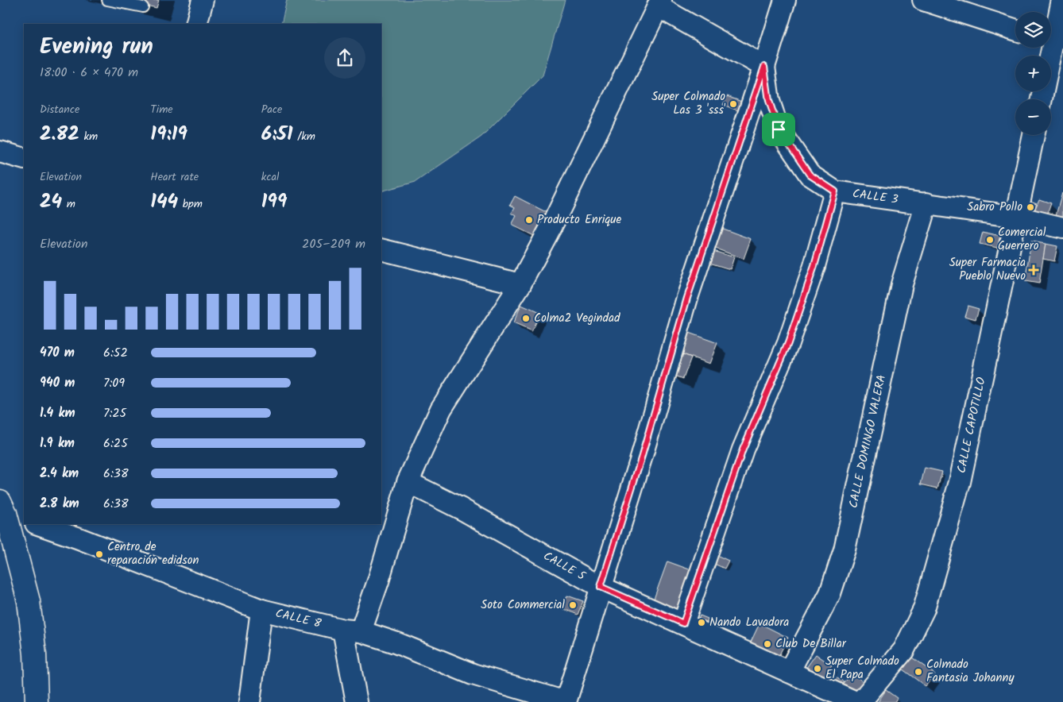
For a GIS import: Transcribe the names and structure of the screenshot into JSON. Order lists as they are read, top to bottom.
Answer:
{
  "streets": {
    "street": [
      "CALLE 3",
      "CALLE CAPOTILLO",
      "CALLE DOMINGO VALERA",
      "CALLE 5",
      "CALLE 8"
    ]
  },
  "crossings": [
    ["CALLE 3", "CALLE CAPOTILLO"],
    ["CALLE 3", "CALLE DOMINGO VALERA"],
    ["CALLE DOMINGO VALERA", "CALLE 5"]
  ],
  "places": {
    "other": [
      "Super Colmado Las 3 'sss'",
      "Sabro Pollo",
      "Producto Enrique",
      "Comercial Guerrero",
      "Colma2 Vegindad",
      "Centro de reparación edidson",
      "Soto Commercial",
      "Nando Lavadora",
      "Club De Billar",
      "Super Colmado El Papa",
      "Colmado Fantasia Johanny"
    ],
    "health": ["Super Farmacia Pueblo Nuevo"]
  },
  "page": {
    "map_buttons": ["+", "−"],
    "heading": ["Evening run", "18:00 · 6 × 470 m"],
    "stats": [
      ["Distance", "2.82 km"],
      ["Time", "19:19"],
      ["Pace", "6:51 /km"],
      ["Elevation", "24 m"],
      ["Heart rate", "144 bpm"],
      ["kcal", "199"]
    ],
    "chart": ["Elevation", "205–209 m"],
    "list": [
      {
        "name": "470 m",
        "note": "6:52"
      },
      {
        "name": "940 m",
        "note": "7:09"
      },
      {
        "name": "1.4 km",
        "note": "7:25"
      },
      {
        "name": "1.9 km",
        "note": "6:25"
      },
      {
        "name": "2.4 km",
        "note": "6:38"
      },
      {
        "name": "2.8 km",
        "note": "6:38"
      }
    ]
  }
}
